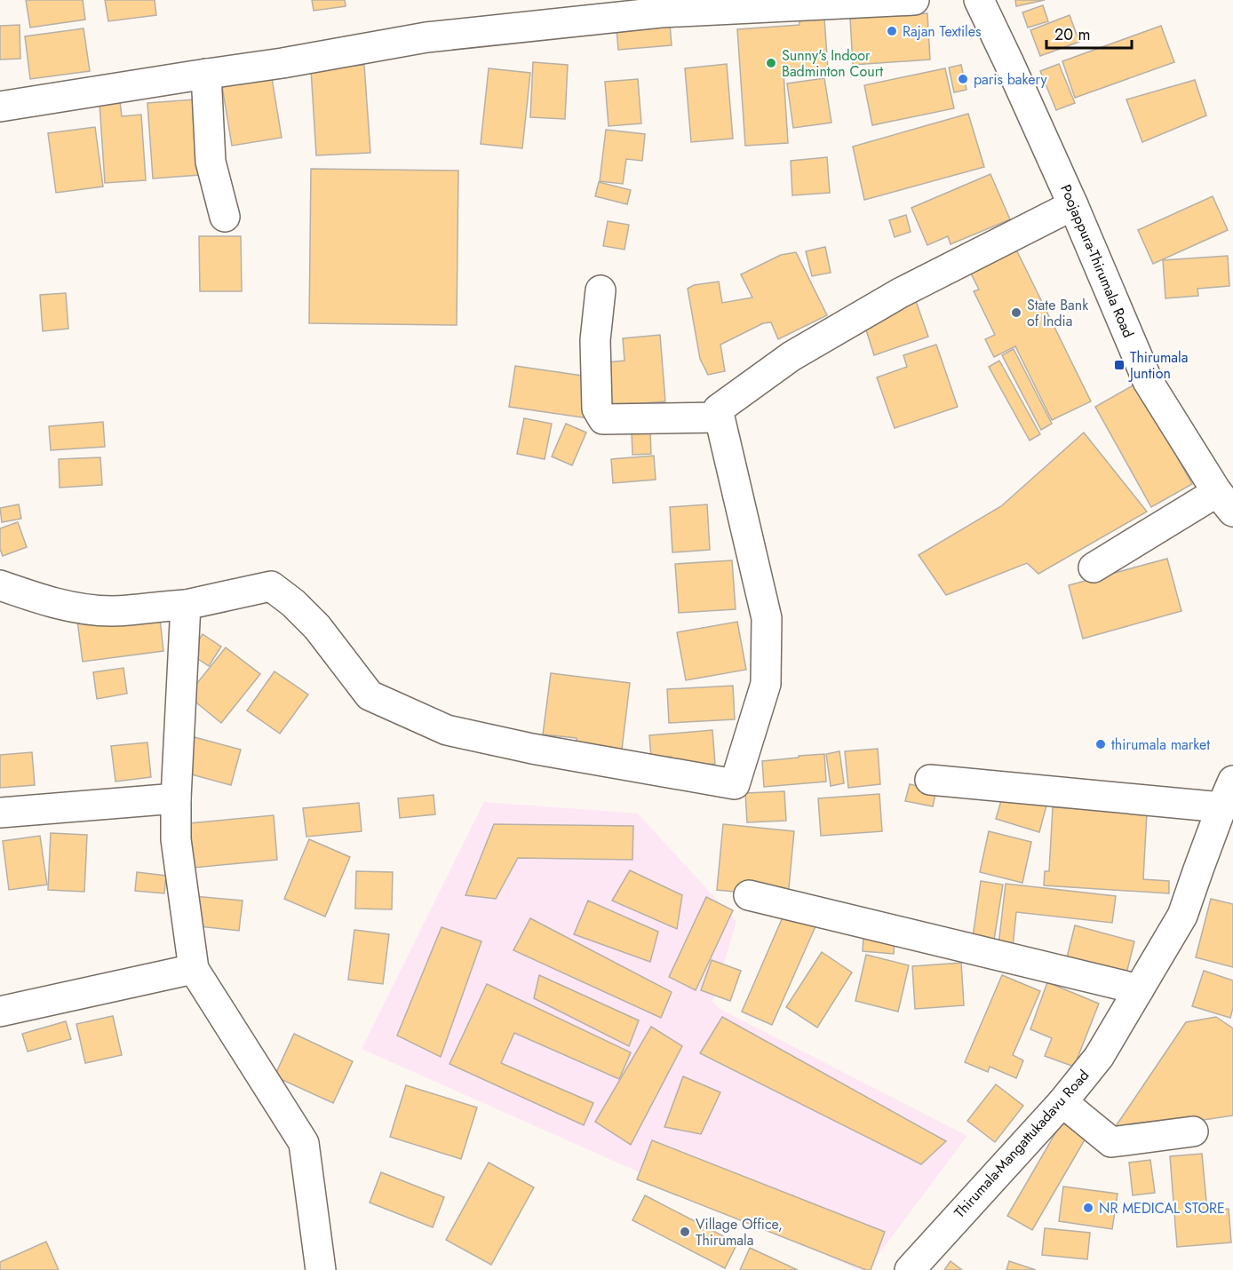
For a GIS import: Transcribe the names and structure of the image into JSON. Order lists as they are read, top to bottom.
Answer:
{
  "streets": {
    "street": ["Poojappura-Thirumala Road", "Thirumala-Mangattukadavu Road"]
  },
  "places": {
    "other": [
      "Rajan Textiles",
      "Sunny's Indoor Badminton Court",
      "paris bakery",
      "State Bank of India",
      "thirumala market",
      "NR MEDICAL STORE",
      "Village Office, Thirumala"
    ],
    "transit": ["Thirumala Juntion"]
  },
  "scale_bar": "20 m"
}
